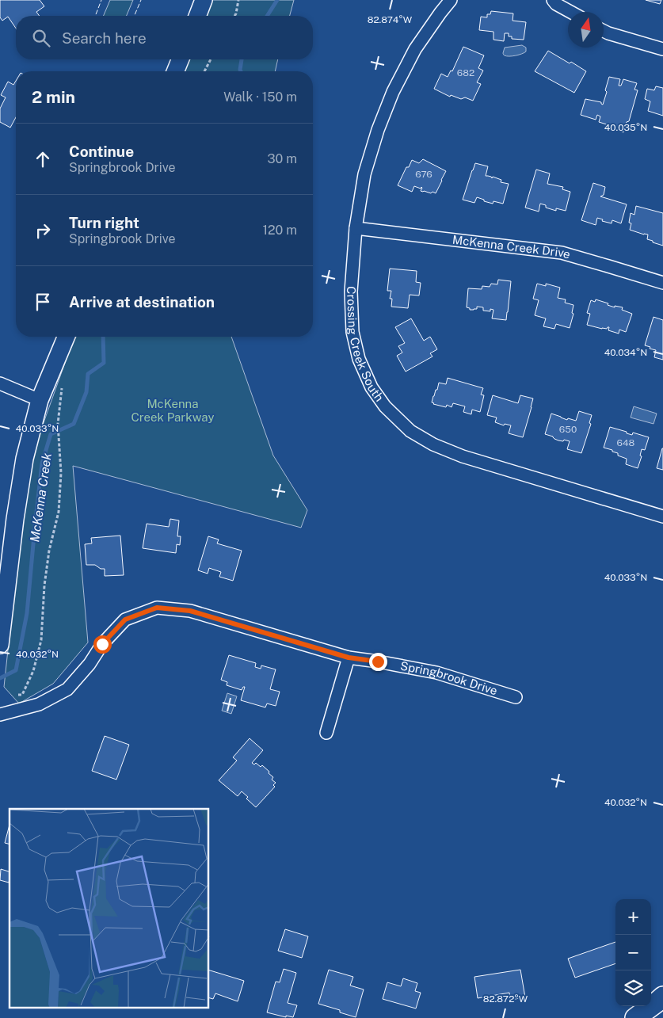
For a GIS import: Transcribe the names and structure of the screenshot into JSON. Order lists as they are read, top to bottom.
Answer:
{
  "streets": {
    "street": ["McKenna Creek Drive", "Crossing Creek South", "Springbrook Drive"]
  },
  "crossings": [
    ["McKenna Creek Drive", "Crossing Creek South"]
  ],
  "water": ["McKenna Creek"],
  "parks": ["McKenna Creek Parkway"],
  "house_numbers": [
    "682",
    "676",
    "650",
    "648"
  ],
  "north": "top",
  "page": {
    "search": "Search here",
    "heading": ["2 min", "Walk · 150 m"],
    "list": [
      ["Continue", "Springbrook Drive", "30 m"],
      ["Turn right", "Springbrook Drive", "120 m"],
      "Arrive at destination"
    ],
    "map_buttons": ["+", "−"]
  },
  "coordinates": [
    "82.874°W",
    "40.035°N",
    "40.034°N",
    "40.033°N",
    "40.032°N",
    "82.872°W"
  ]
}
